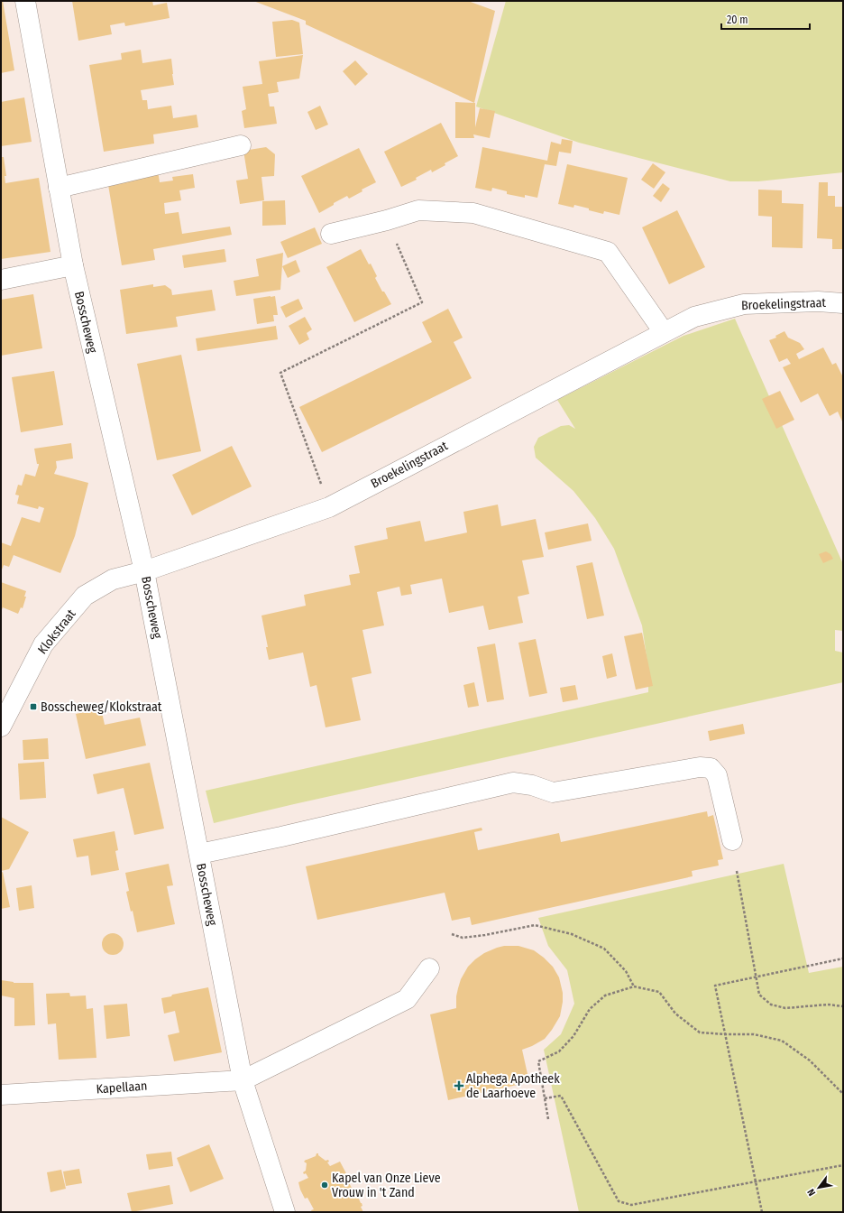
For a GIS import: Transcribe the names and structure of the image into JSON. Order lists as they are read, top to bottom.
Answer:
{
  "streets": {
    "street": [
      "Broekelingstraat",
      "Bosscheweg",
      "Klokstraat",
      "Kapellaan"
    ]
  },
  "crossings": [
    ["Broekelingstraat", "Bosscheweg"],
    ["Broekelingstraat", "Klokstraat"],
    ["Bosscheweg", "Klokstraat"],
    ["Bosscheweg", "Kapellaan"]
  ],
  "places": {
    "transit": ["Bosscheweg/Klokstraat"],
    "health": ["Alphega Apotheek de Laarhoeve"],
    "other": ["Kapel van Onze Lieve Vrouw in 't Zand"]
  },
  "scale_bar": "20 m",
  "north": "bottom left"
}
